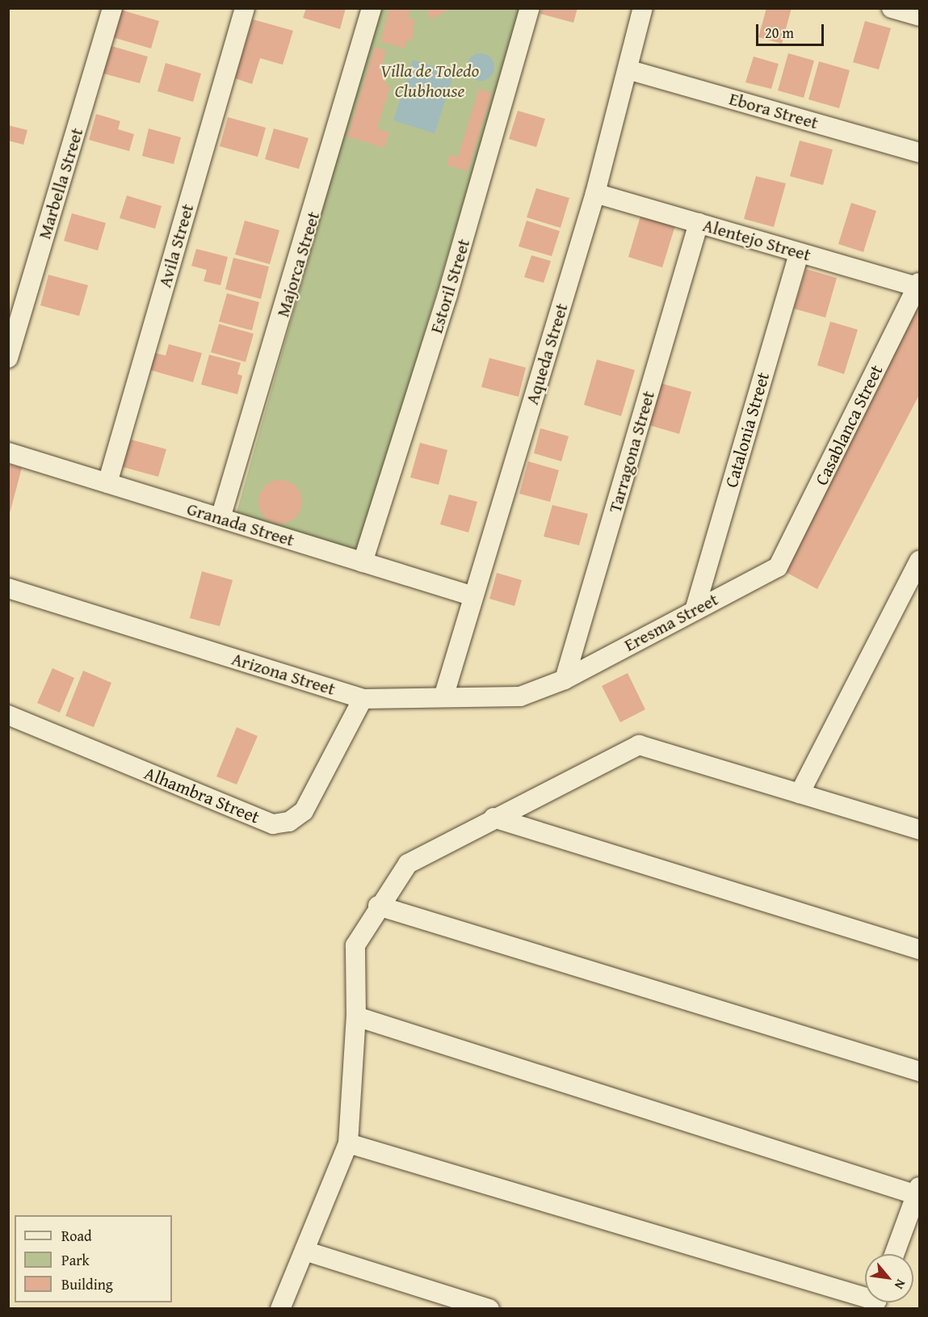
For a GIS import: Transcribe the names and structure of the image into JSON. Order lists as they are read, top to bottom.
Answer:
{
  "streets": {
    "street": [
      "Ebora Street",
      "Marbella Street",
      "Alentejo Street",
      "Avila Street",
      "Majorca Street",
      "Estoril Street",
      "Aqueda Street",
      "Casablanca Street",
      "Catalonia Street",
      "Tarragona Street",
      "Granada Street",
      "Eresma Street",
      "Arizona Street",
      "Alhambra Street"
    ]
  },
  "crossings": [
    ["Ebora Street", "Aqueda Street"],
    ["Alentejo Street", "Aqueda Street"],
    ["Alentejo Street", "Casablanca Street"],
    ["Alentejo Street", "Catalonia Street"],
    ["Alentejo Street", "Tarragona Street"],
    ["Avila Street", "Granada Street"],
    ["Majorca Street", "Granada Street"],
    ["Estoril Street", "Granada Street"],
    ["Aqueda Street", "Granada Street"],
    ["Aqueda Street", "Arizona Street"],
    ["Casablanca Street", "Eresma Street"],
    ["Catalonia Street", "Eresma Street"],
    ["Tarragona Street", "Eresma Street"],
    ["Tarragona Street", "Arizona Street"],
    ["Eresma Street", "Arizona Street"],
    ["Arizona Street", "Alhambra Street"]
  ],
  "parks": ["Villa de Toledo Clubhouse"],
  "legend": ["Road", "Park", "Building"],
  "scale_bar": "20 m",
  "north": "bottom right"
}
